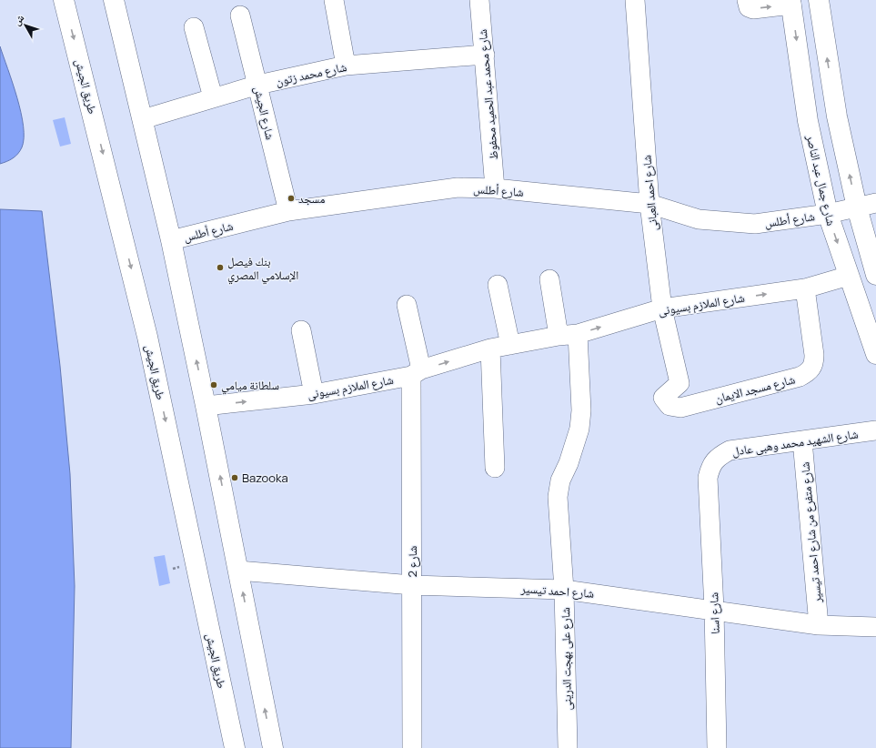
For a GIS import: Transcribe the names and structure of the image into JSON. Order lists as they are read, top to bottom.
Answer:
{
  "streets": {
    "main road": ["طريق الجيش", "شارع جمال عبد الناصر"],
    "street": [
      "شارع محمد زتون",
      "شارع محمد عبد الحميد محفوظ",
      "شارع الجيش",
      "شارع أطلس",
      "شارع احمد العبانى",
      "شارع الملازم بسيونى",
      "شارع مسجد الايمان",
      "شارع الشهيد محمد وهبى عادل",
      "شارع متفرع من شارع احمد تيسير",
      "شارع 2",
      "شارع احمد تيسير",
      "شارع اسنا",
      "شارع على بهجت الدرينى"
    ]
  },
  "crossings": [
    ["شارع محمد زتون", "شارع محمد عبد الحميد محفوظ"],
    ["شارع محمد زتون", "شارع الجيش"],
    ["شارع محمد عبد الحميد محفوظ", "شارع أطلس"],
    ["شارع الجيش", "شارع أطلس"],
    ["شارع جمال عبد الناصر", "شارع أطلس"],
    ["شارع جمال عبد الناصر", "شارع الملازم بسيونى"],
    ["شارع أطلس", "شارع احمد العبانى"],
    ["شارع احمد العبانى", "شارع الملازم بسيونى"],
    ["شارع احمد العبانى", "شارع مسجد الايمان"],
    ["شارع الملازم بسيونى", "شارع مسجد الايمان"],
    ["شارع الملازم بسيونى", "شارع 2"],
    ["شارع الملازم بسيونى", "شارع على بهجت الدرينى"],
    ["شارع الشهيد محمد وهبى عادل", "شارع متفرع من شارع احمد تيسير"],
    ["شارع الشهيد محمد وهبى عادل", "شارع اسنا"],
    ["شارع متفرع من شارع احمد تيسير", "شارع احمد تيسير"],
    ["شارع 2", "شارع احمد تيسير"],
    ["شارع احمد تيسير", "شارع اسنا"],
    ["شارع احمد تيسير", "شارع على بهجت الدرينى"]
  ],
  "one_way": ["شارع الملازم بسيونى"],
  "places": [
    "مسجد",
    "بنك فيصل الإسلامي المصري",
    "سلطانة ميامي",
    "Bazooka"
  ],
  "north": "top left"
}
